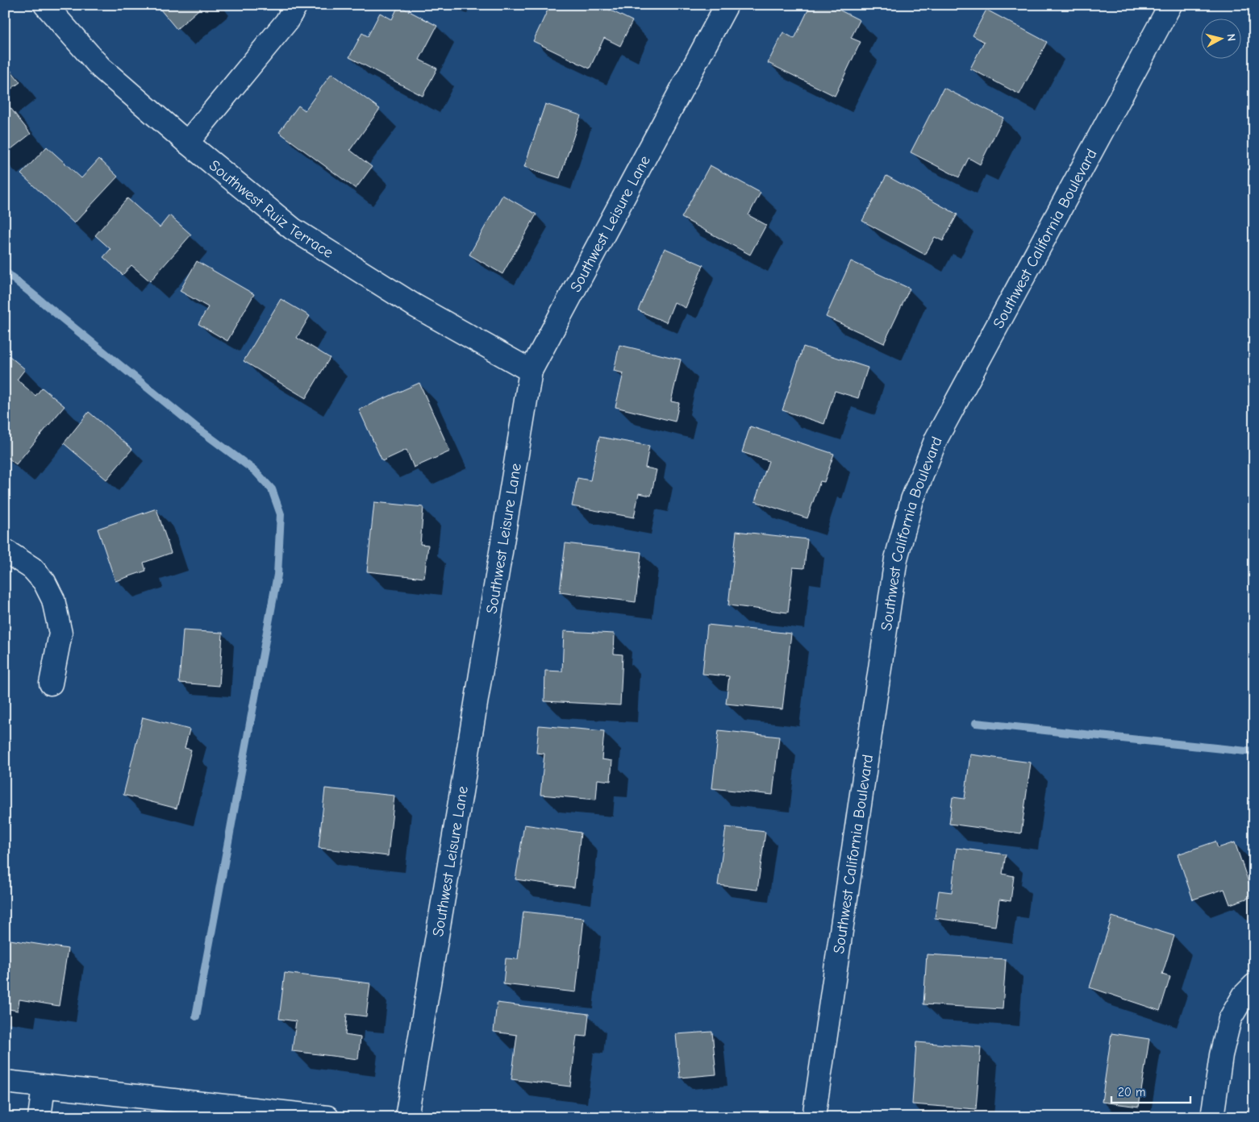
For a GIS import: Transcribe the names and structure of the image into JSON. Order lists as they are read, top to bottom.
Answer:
{
  "streets": {
    "street": ["Southwest Ruiz Terrace", "Southwest Leisure Lane", "Southwest California Boulevard"]
  },
  "crossings": [
    ["Southwest Ruiz Terrace", "Southwest Leisure Lane"]
  ],
  "scale_bar": "20 m",
  "north": "right"
}
